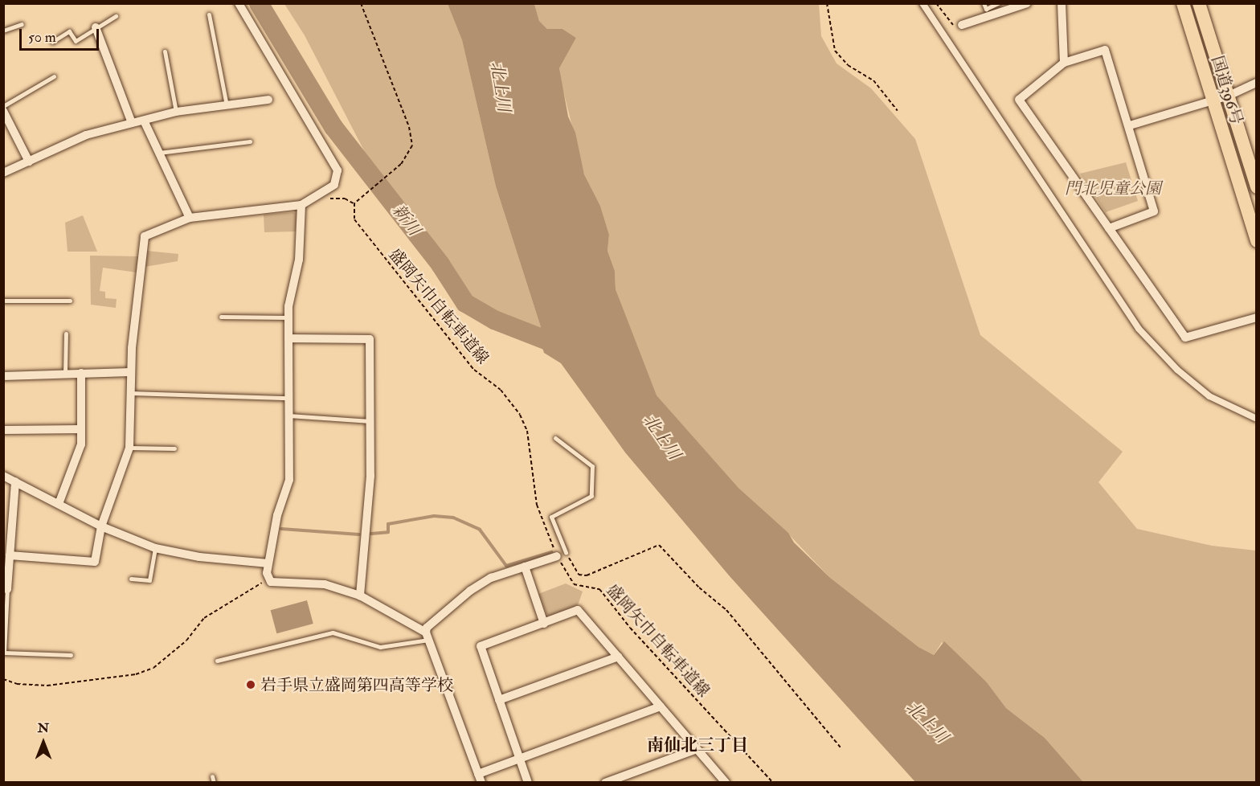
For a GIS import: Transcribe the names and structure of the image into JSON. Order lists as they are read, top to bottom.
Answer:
{
  "streets": {
    "highway": ["国道396号"],
    "path": ["盛岡矢巾自転車道線"]
  },
  "districts": ["南仙北三丁目"],
  "water": ["北上川", "新川"],
  "parks": ["門北児童公園"],
  "places": ["岩手県立盛岡第四高等学校"],
  "scale_bar": "50 m",
  "north": "top"
}
